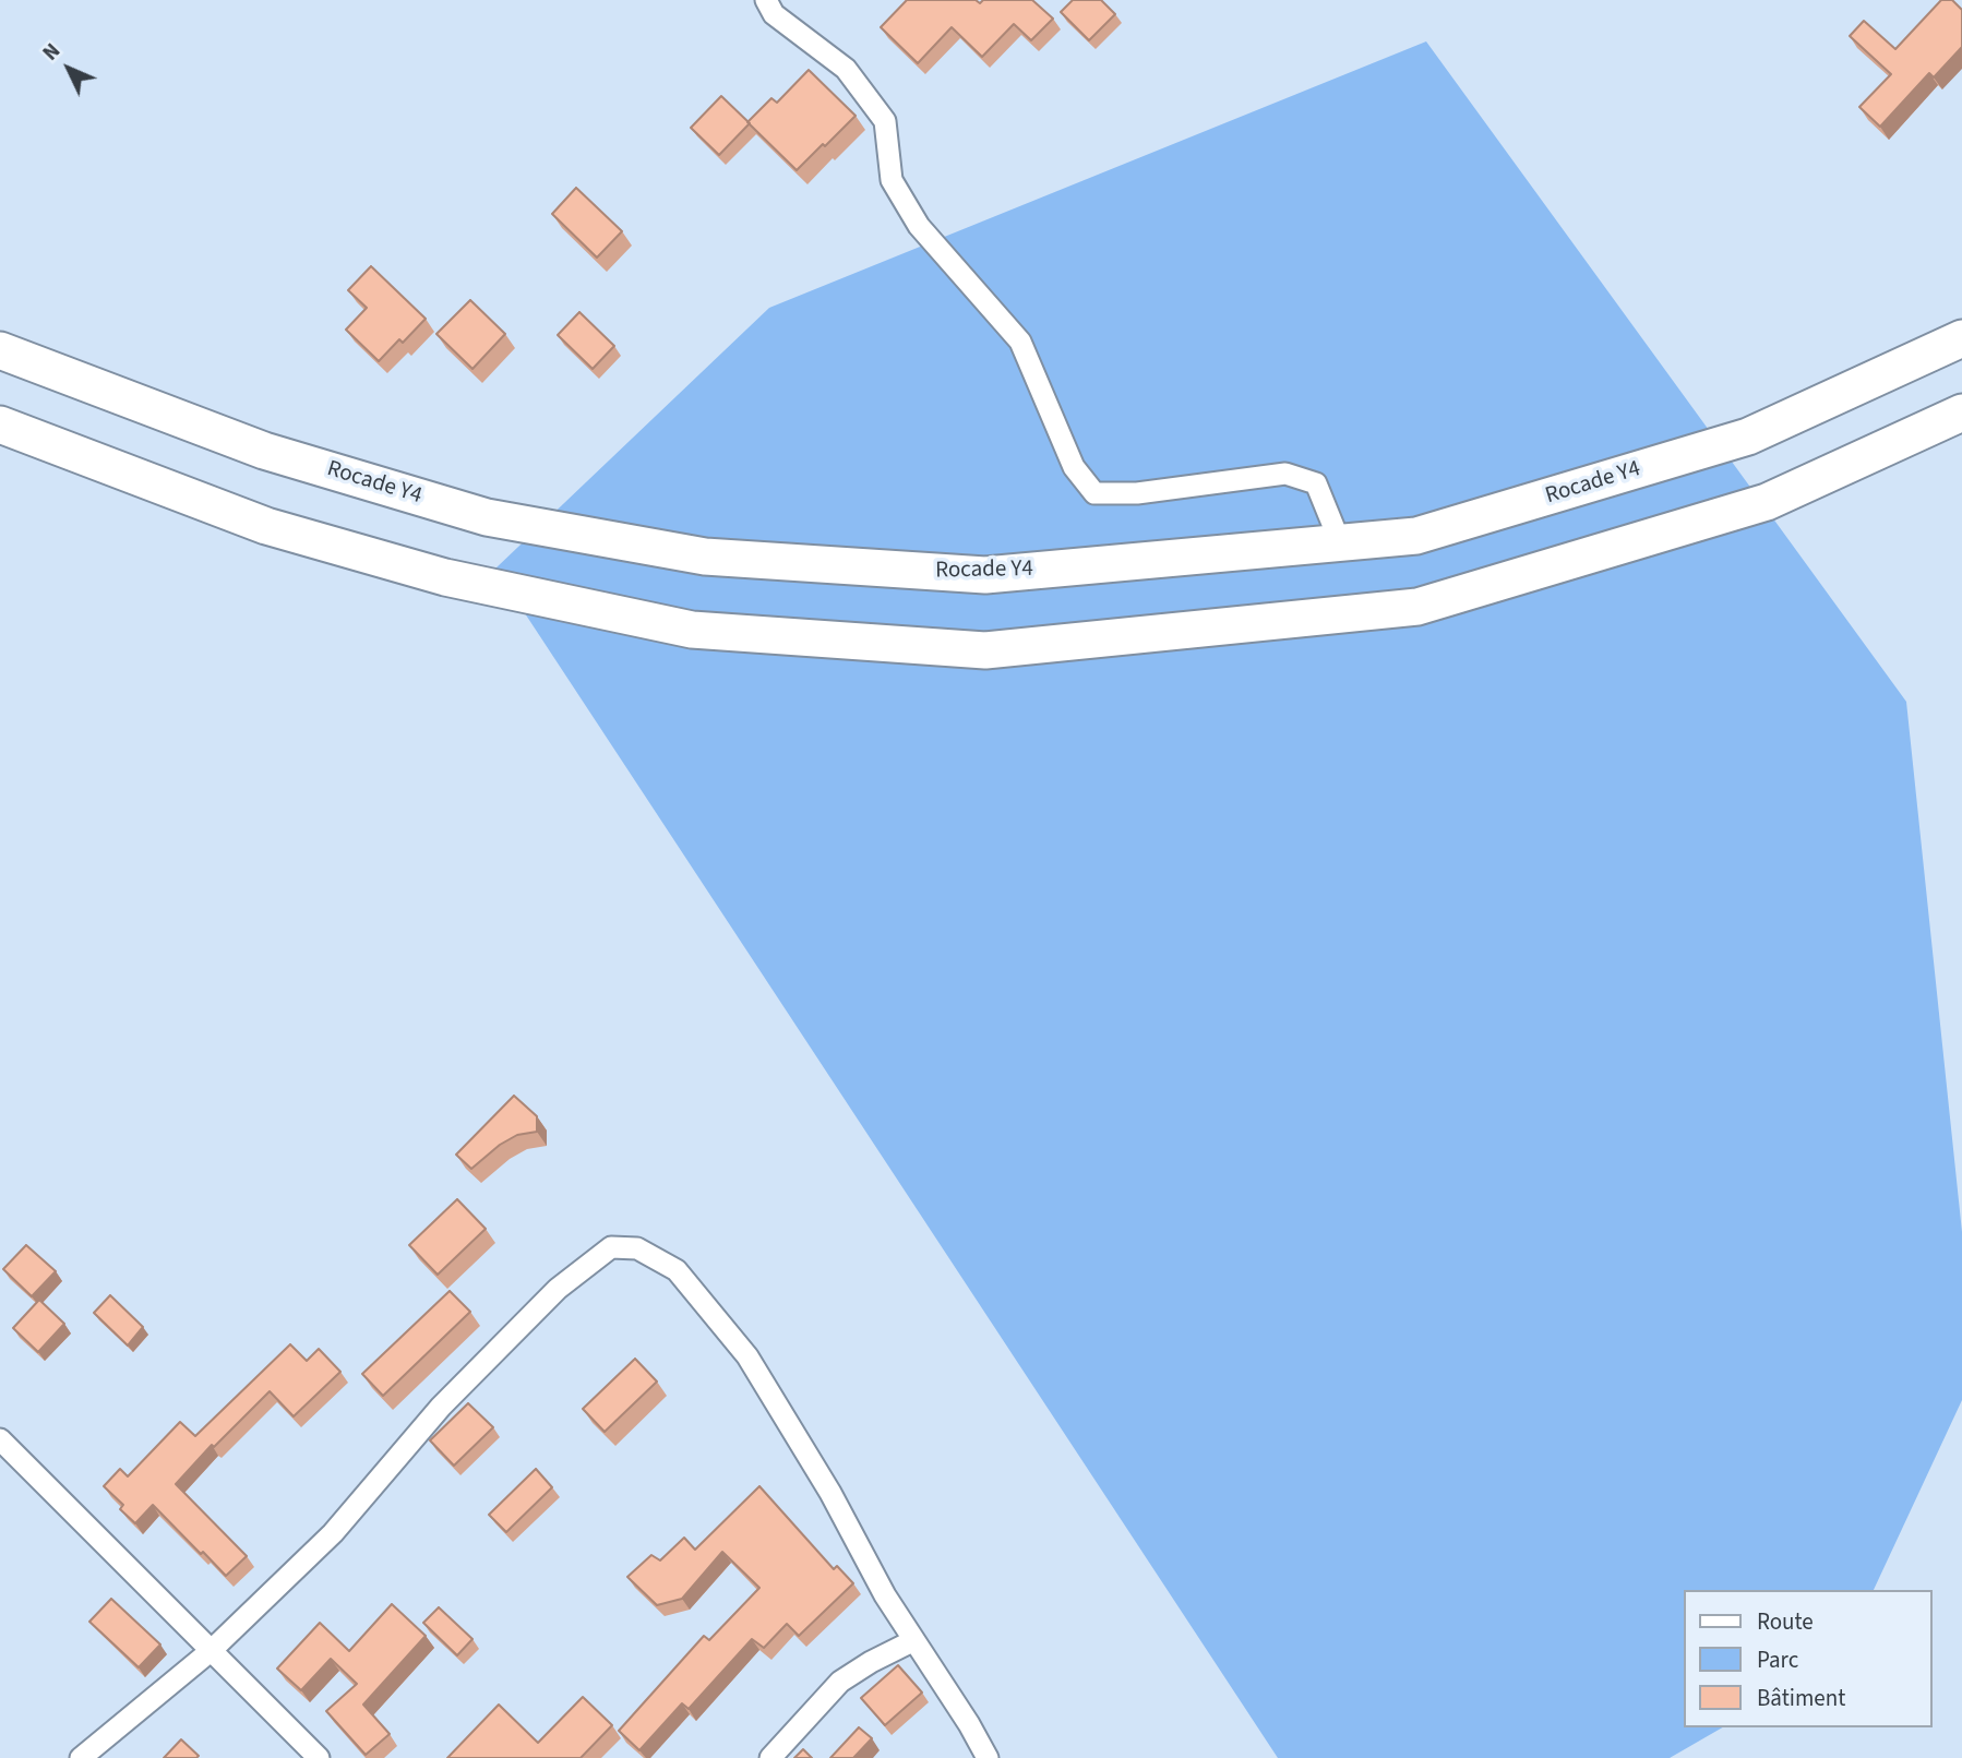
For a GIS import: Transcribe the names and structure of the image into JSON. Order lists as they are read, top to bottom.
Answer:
{
  "streets": {
    "highway": ["Rocade Y4"]
  },
  "legend": ["Route", "Parc", "Bâtiment"],
  "north": "top left"
}
